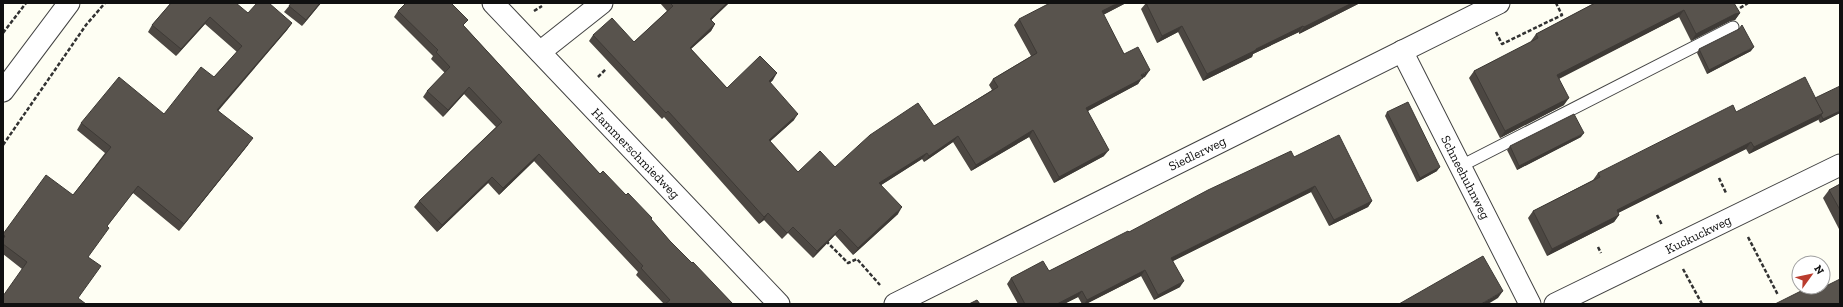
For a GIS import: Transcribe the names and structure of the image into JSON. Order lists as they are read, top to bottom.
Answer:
{
  "streets": {
    "street": [
      "Hammerschmiedweg",
      "Siedlerweg",
      "Schneehuhnweg",
      "Kuckuckweg"
    ]
  },
  "crossings": [
    ["Siedlerweg", "Schneehuhnweg"]
  ],
  "north": "top right"
}
